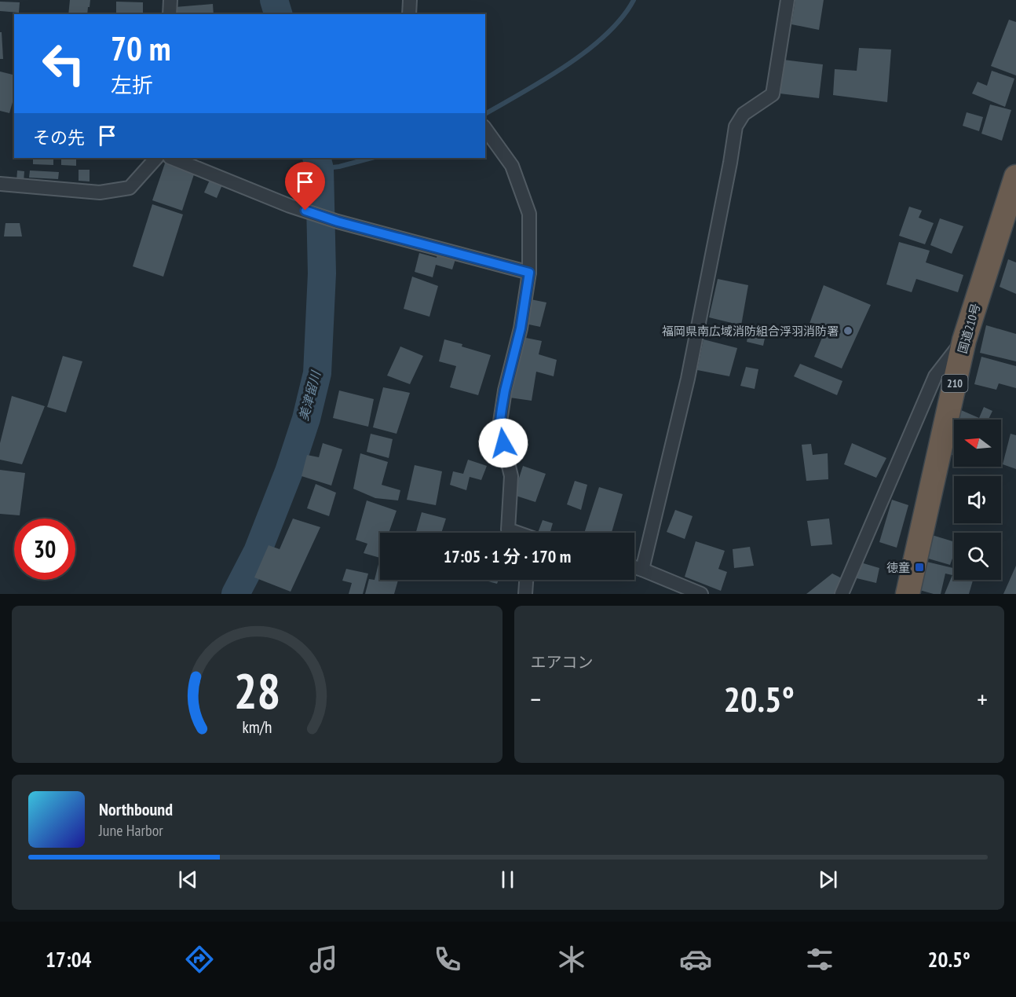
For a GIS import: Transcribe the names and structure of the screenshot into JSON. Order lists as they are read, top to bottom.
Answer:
{
  "streets": {
    "highway": ["国道210号", "210"]
  },
  "water": ["美津留川"],
  "places": {
    "other": ["福岡県南広域消防組合浮羽消防署"],
    "transit": ["徳童"]
  },
  "north": "left",
  "page": {
    "turn": ["70 m", "左折"],
    "then": "その先",
    "limit": "30",
    "trip": "17:05 · 1 分 · 170 m",
    "tile": "エアコン",
    "heat": ["−", "20.5°", "+"],
    "song": ["Northbound", "June Harbor"],
    "tabs": ["17:04", "20.5°"],
    "gauge": ["28", "km/h"]
  }
}
